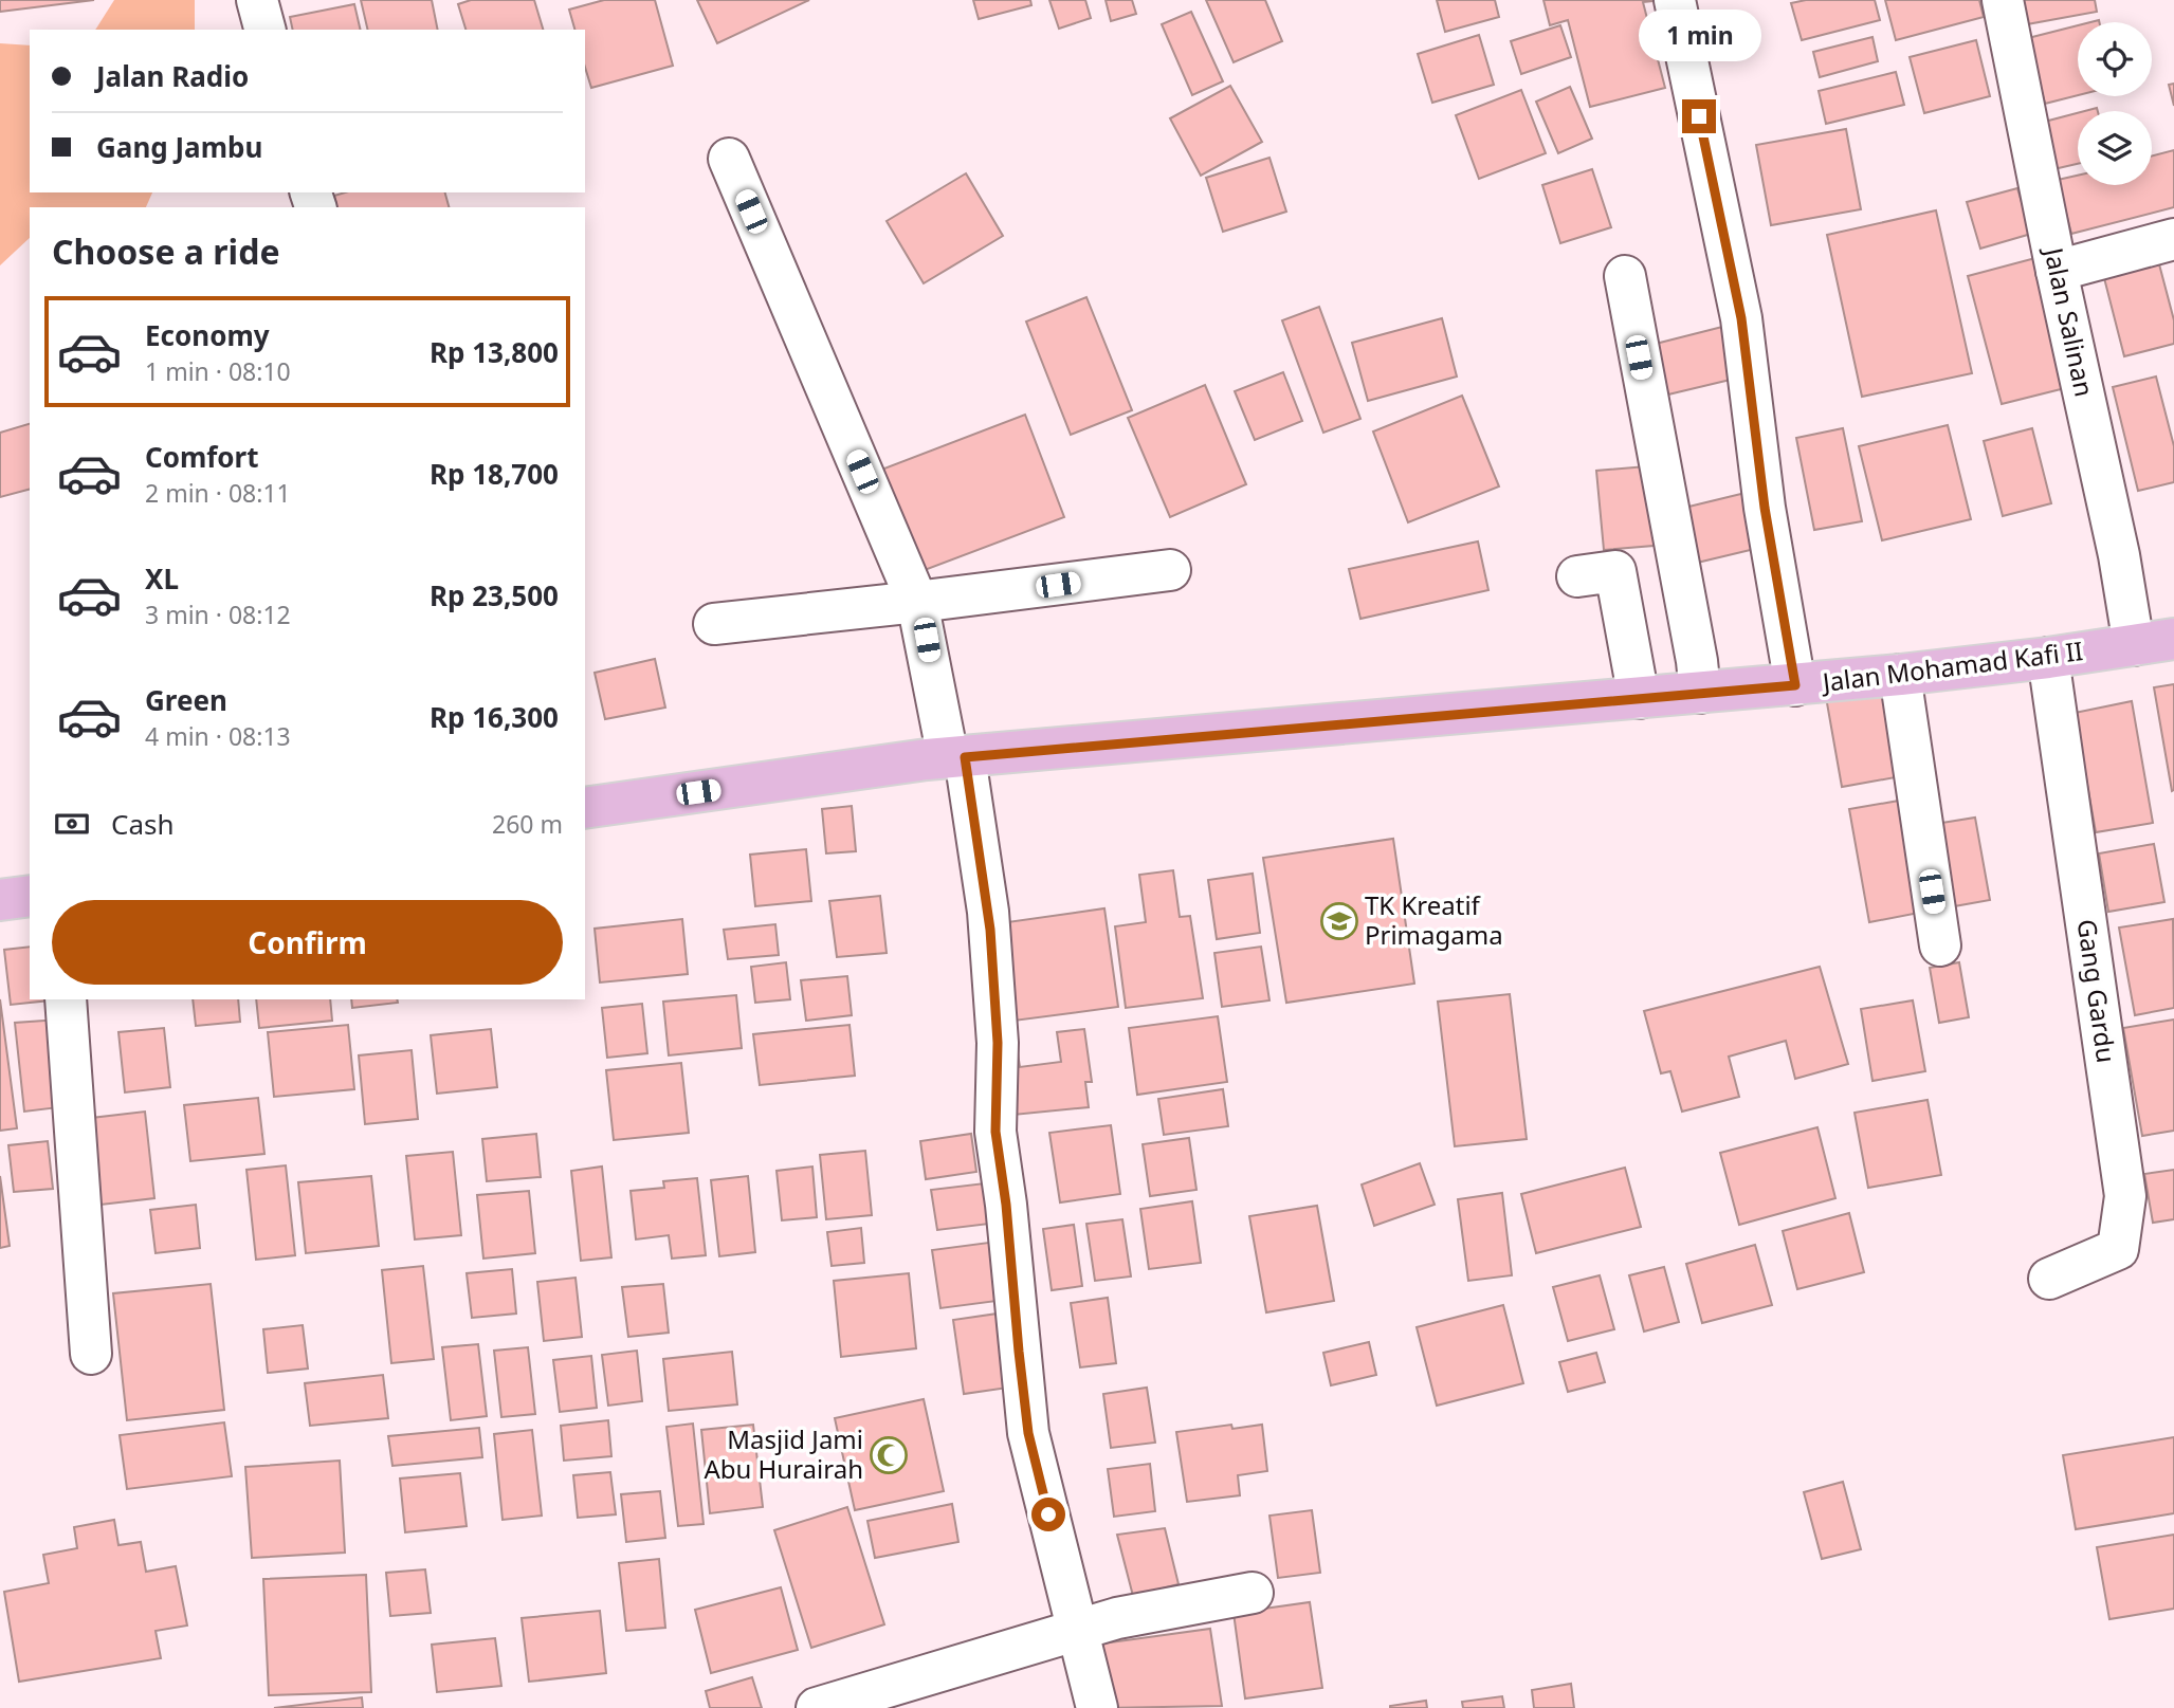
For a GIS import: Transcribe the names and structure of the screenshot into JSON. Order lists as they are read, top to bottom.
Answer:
{
  "streets": {
    "main road": ["Jalan Mohamad Kafi II"],
    "street": ["Jalan Salinan", "Gang Gardu"]
  },
  "crossings": [
    ["Jalan Salinan", "Jalan Mohamad Kafi II"],
    ["Jalan Mohamad Kafi II", "Gang Gardu"]
  ],
  "places": {
    "school or university": ["TK Kreatif Primagama"],
    "mosque": ["Masjid Jami Abu Hurairah"]
  },
  "page": {
    "bubble": "1 min",
    "banner": ["Jalan Radio", "Gang Jambu"],
    "heading": "Choose a ride",
    "list": [
      {
        "name": "Economy",
        "note": "1 min · 08:10",
        "value": "Rp 13,800"
      },
      {
        "name": "Comfort",
        "note": "2 min · 08:11",
        "value": "Rp 18,700"
      },
      {
        "name": "XL",
        "note": "3 min · 08:12",
        "value": "Rp 23,500"
      },
      {
        "name": "Green",
        "note": "4 min · 08:13",
        "value": "Rp 16,300"
      }
    ],
    "pay": ["Cash", "260 m"],
    "buttons": "Confirm"
  }
}
